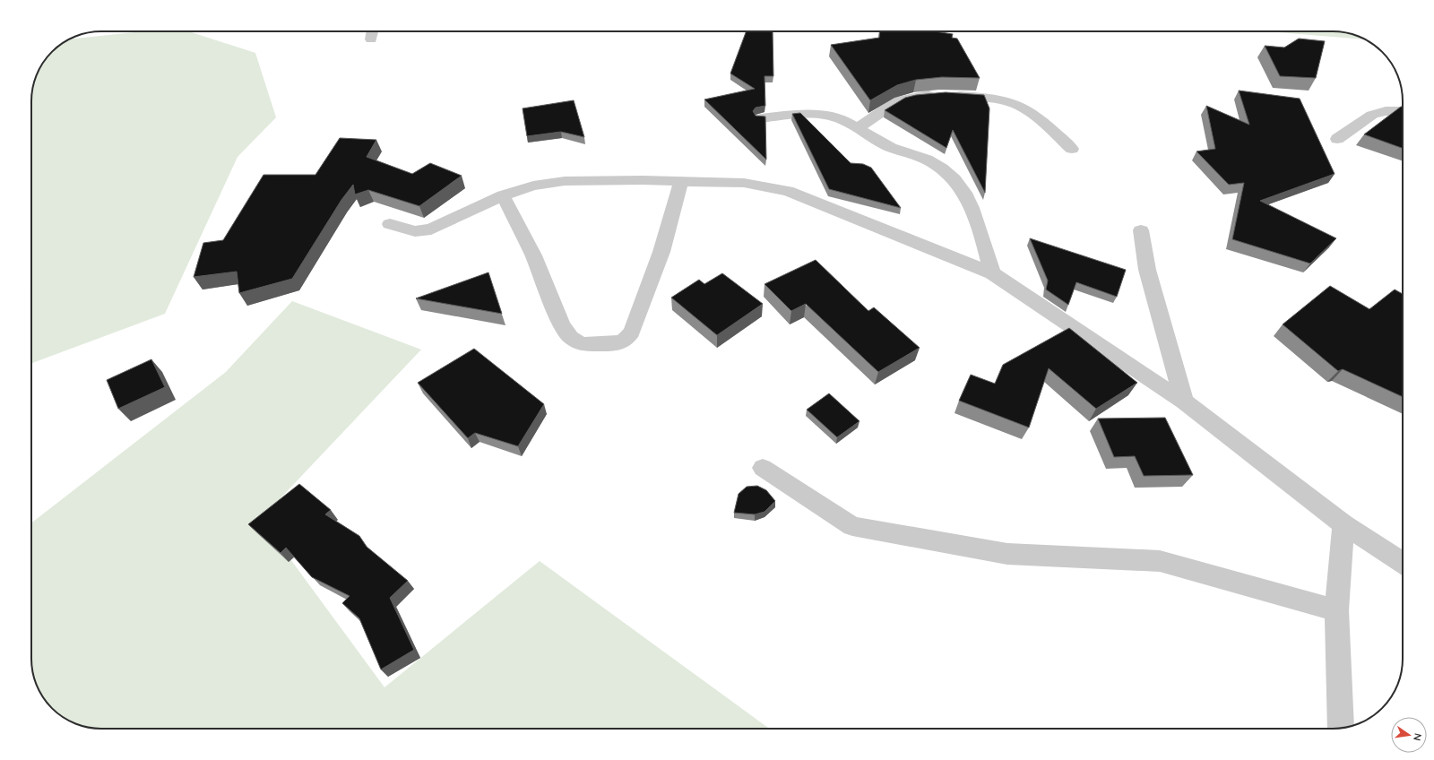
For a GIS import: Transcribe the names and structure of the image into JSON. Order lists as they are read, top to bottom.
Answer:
{
  "north": "right"
}
